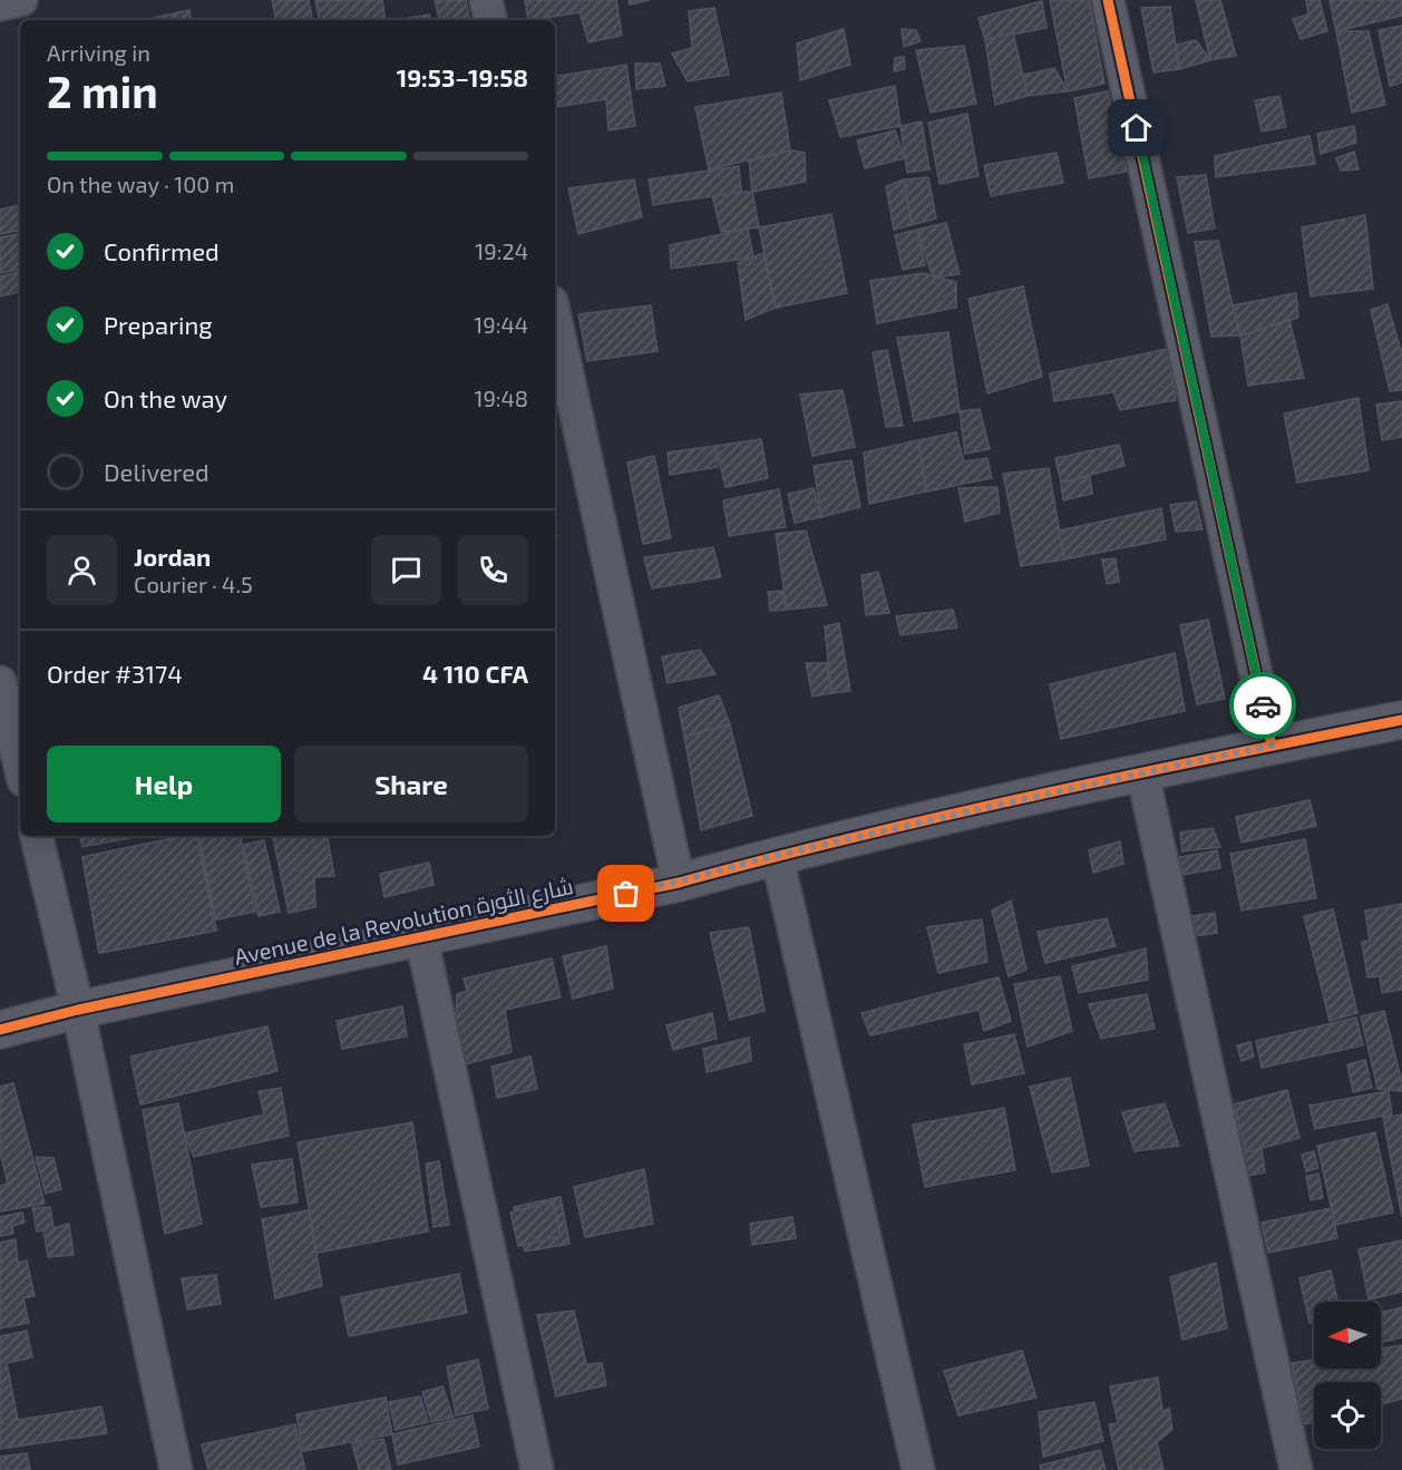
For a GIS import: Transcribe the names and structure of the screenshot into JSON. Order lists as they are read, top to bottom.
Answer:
{
  "streets": {
    "street": ["Avenue de la Revolution شارع الثورة"]
  },
  "north": "left",
  "page": {
    "heading": ["2 min", "Arriving in", "19:53–19:58"],
    "panel": [
      "Jordan",
      "Courier · 4.5",
      "Order #3174",
      "4 110 CFA"
    ],
    "bar": "On the way · 100 m",
    "list": [
      ["Confirmed", "19:24"],
      ["Preparing", "19:44"],
      ["On the way", "19:48"],
      "Delivered"
    ],
    "buttons": ["Help", "Share"]
  }
}
